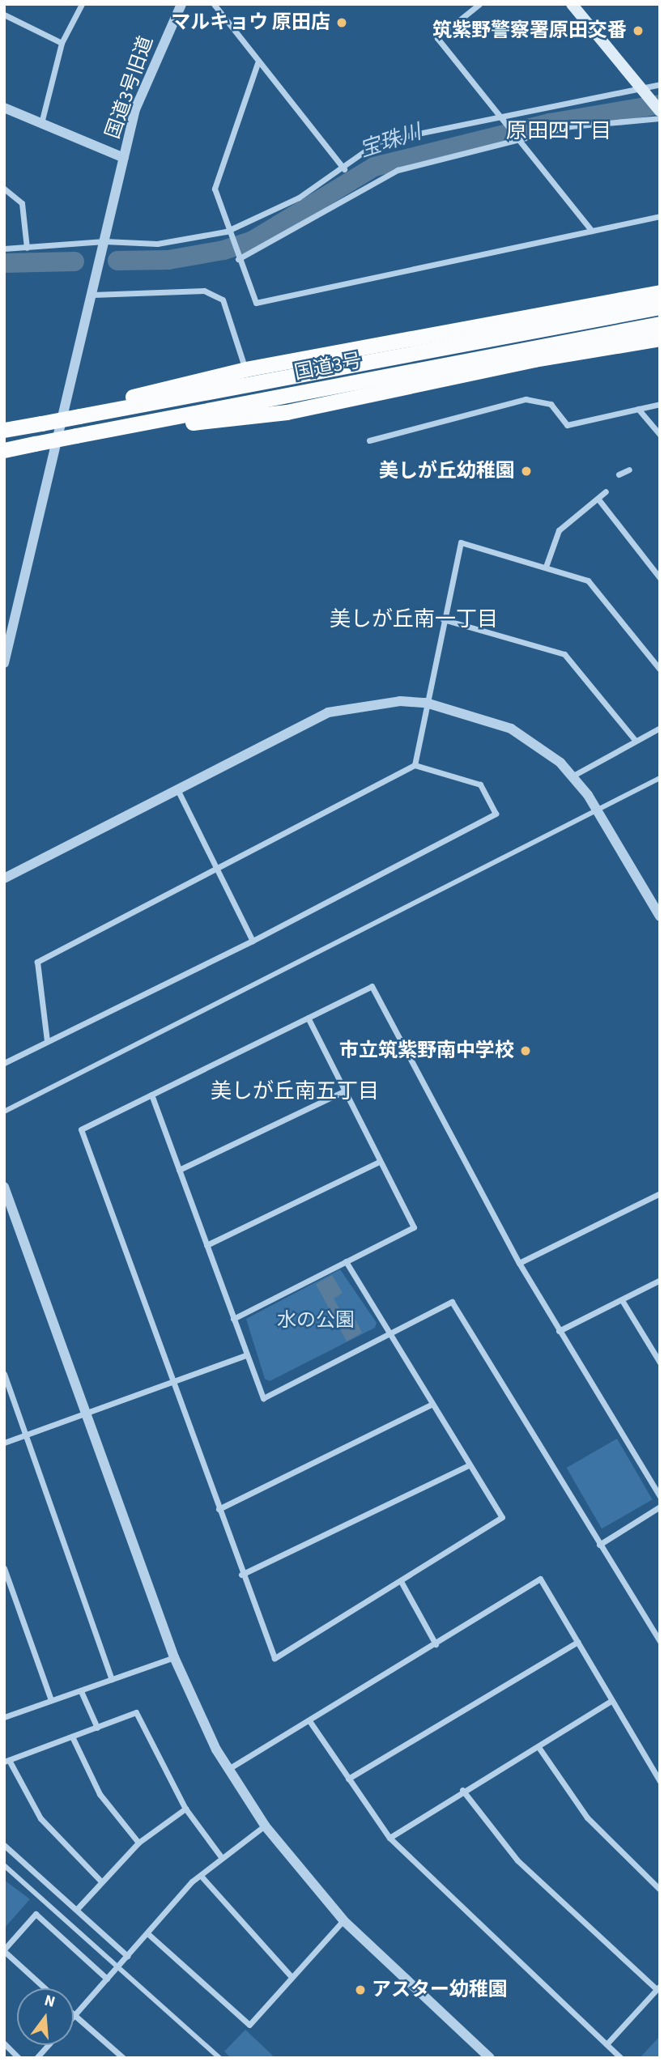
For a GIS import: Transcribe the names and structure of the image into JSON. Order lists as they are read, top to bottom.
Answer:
{
  "streets": {
    "highway": ["国道3号"],
    "street": ["国道3号旧道"]
  },
  "districts": ["原田四丁目", "美しが丘南一丁目", "美しが丘南五丁目"],
  "water": ["宝珠川"],
  "parks": ["水の公園"],
  "places": [
    "マルキョウ 原田店",
    "筑紫野警察署原田交番",
    "美しが丘幼稚園",
    "市立筑紫野南中学校",
    "アスター幼稚園"
  ],
  "north": "top"
}
